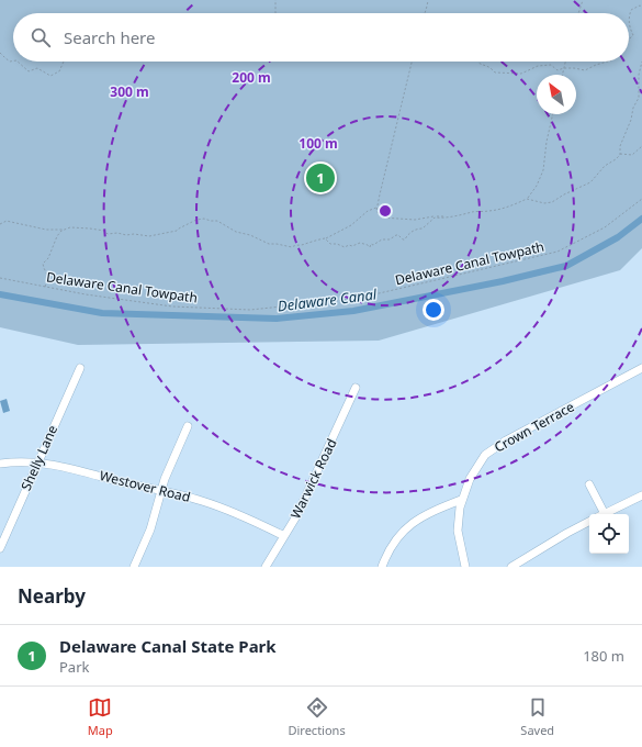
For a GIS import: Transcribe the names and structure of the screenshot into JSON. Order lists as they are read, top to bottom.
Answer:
{
  "streets": {
    "street": [
      "Crown Terrace",
      "Shelly Lane",
      "Warwick Road",
      "Westover Road"
    ],
    "path": ["Delaware Canal Towpath"]
  },
  "crossings": [
    ["Shelly Lane", "Westover Road"],
    ["Warwick Road", "Westover Road"]
  ],
  "water": ["Delaware Canal"],
  "north": "top left",
  "page": {
    "search": "Search here",
    "pins": "1",
    "heading": "Nearby",
    "list": [
      {
        "mark": "1",
        "name": "Delaware Canal State Park",
        "note": "Park",
        "value": "180 m"
      }
    ],
    "nav": ["Map", "Directions", "Saved"]
  },
  "rings": ["200 m", "300 m", "100 m"]
}
